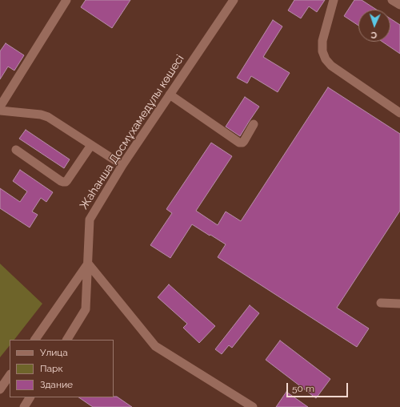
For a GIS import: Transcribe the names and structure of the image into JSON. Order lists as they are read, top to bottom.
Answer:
{
  "streets": {
    "street": ["Жаһанша Досмұхамедұлы көшесі"]
  },
  "legend": ["Улица", "Парк", "Здание"],
  "scale_bar": "50 m",
  "north": "bottom"
}
